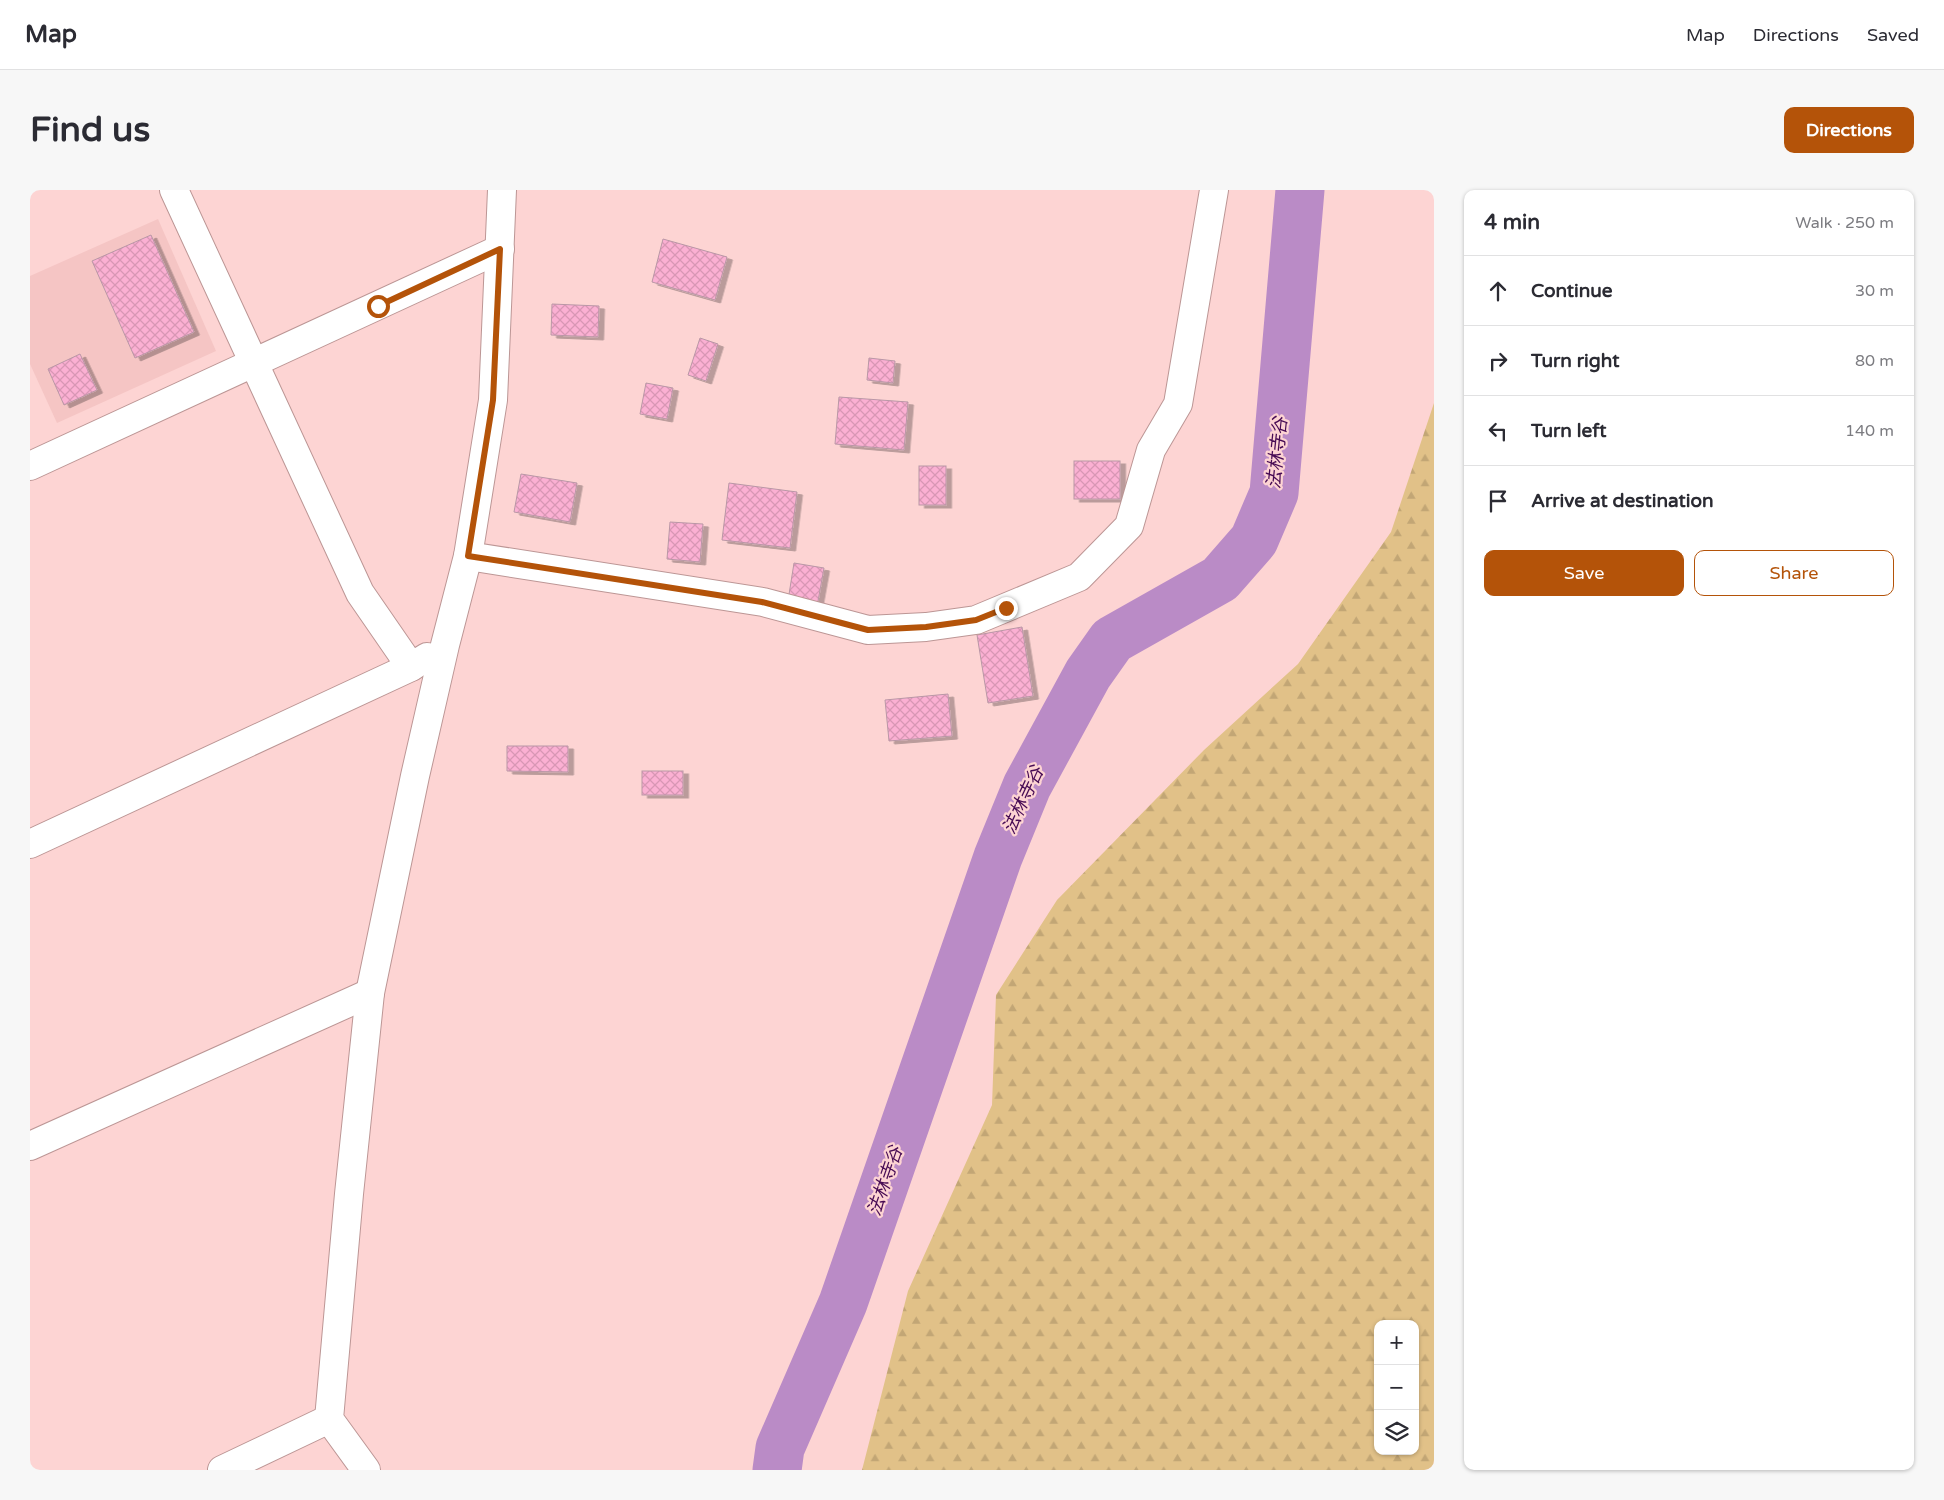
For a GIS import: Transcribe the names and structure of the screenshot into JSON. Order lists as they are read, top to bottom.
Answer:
{
  "water": ["法林寺谷"],
  "page": {
    "header": "Map",
    "nav": ["Map", "Directions", "Saved"],
    "buttons": [
      "Directions",
      ["Save", "Share"]
    ],
    "title": "Find us",
    "heading": ["4 min", "Walk · 250 m"],
    "list": [
      ["Continue", "30 m"],
      ["Turn right", "80 m"],
      ["Turn left", "140 m"],
      "Arrive at destination"
    ],
    "map_buttons": ["+", "−"]
  }
}
